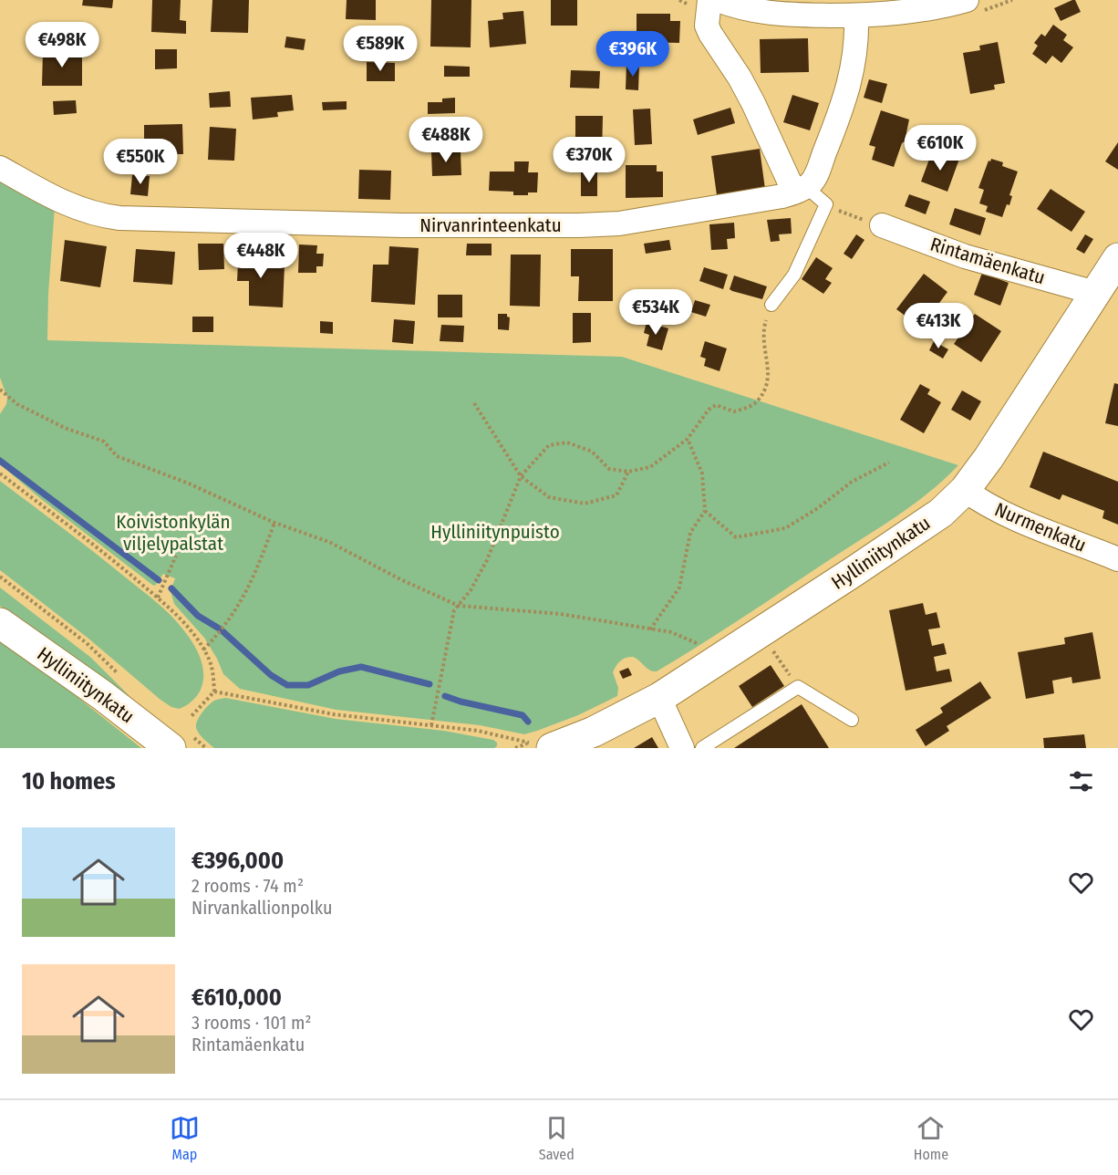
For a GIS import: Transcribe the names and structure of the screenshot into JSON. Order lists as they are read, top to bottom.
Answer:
{
  "streets": {
    "street": [
      "Nirvanrinteenkatu",
      "Rintamäenkatu",
      "Nurmenkatu",
      "Hylliniitynkatu"
    ]
  },
  "crossings": [
    ["Rintamäenkatu", "Hylliniitynkatu"],
    ["Nurmenkatu", "Hylliniitynkatu"]
  ],
  "parks": ["Koivistonkylän viljelypalstat", "Hylliniitynpuisto"],
  "page": {
    "price": [
      "€498K",
      "€589K",
      "€396K",
      "€488K",
      "€610K",
      "€370K",
      "€550K",
      "€448K",
      "€534K",
      "€413K"
    ],
    "heading": "10 homes",
    "list": [
      {
        "name": "€396,000",
        "note": "2 rooms · 74 m² · Nirvankallionpolku"
      },
      {
        "name": "€610,000",
        "note": "3 rooms · 101 m² · Rintamäenkatu"
      }
    ],
    "tabs": ["Map", "Saved", "Home"]
  }
}
